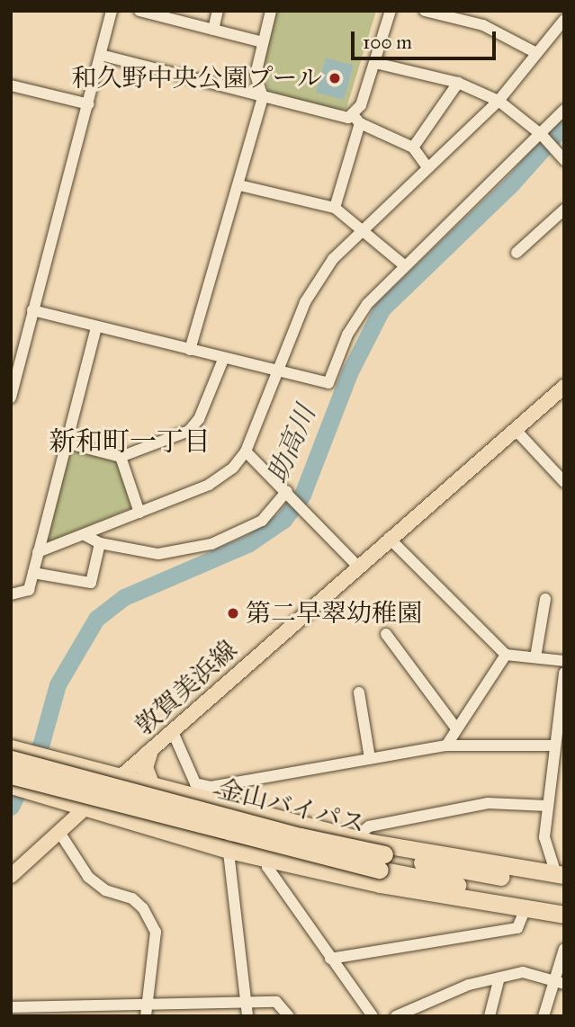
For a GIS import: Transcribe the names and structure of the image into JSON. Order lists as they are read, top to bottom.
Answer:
{
  "streets": {
    "highway": ["金山バイパス"],
    "main road": ["敦賀美浜線"]
  },
  "districts": ["新和町一丁目"],
  "water": ["助高川"],
  "places": ["和久野中央公園プール", "第二早翠幼稚園"],
  "scale_bar": "100 m"
}
